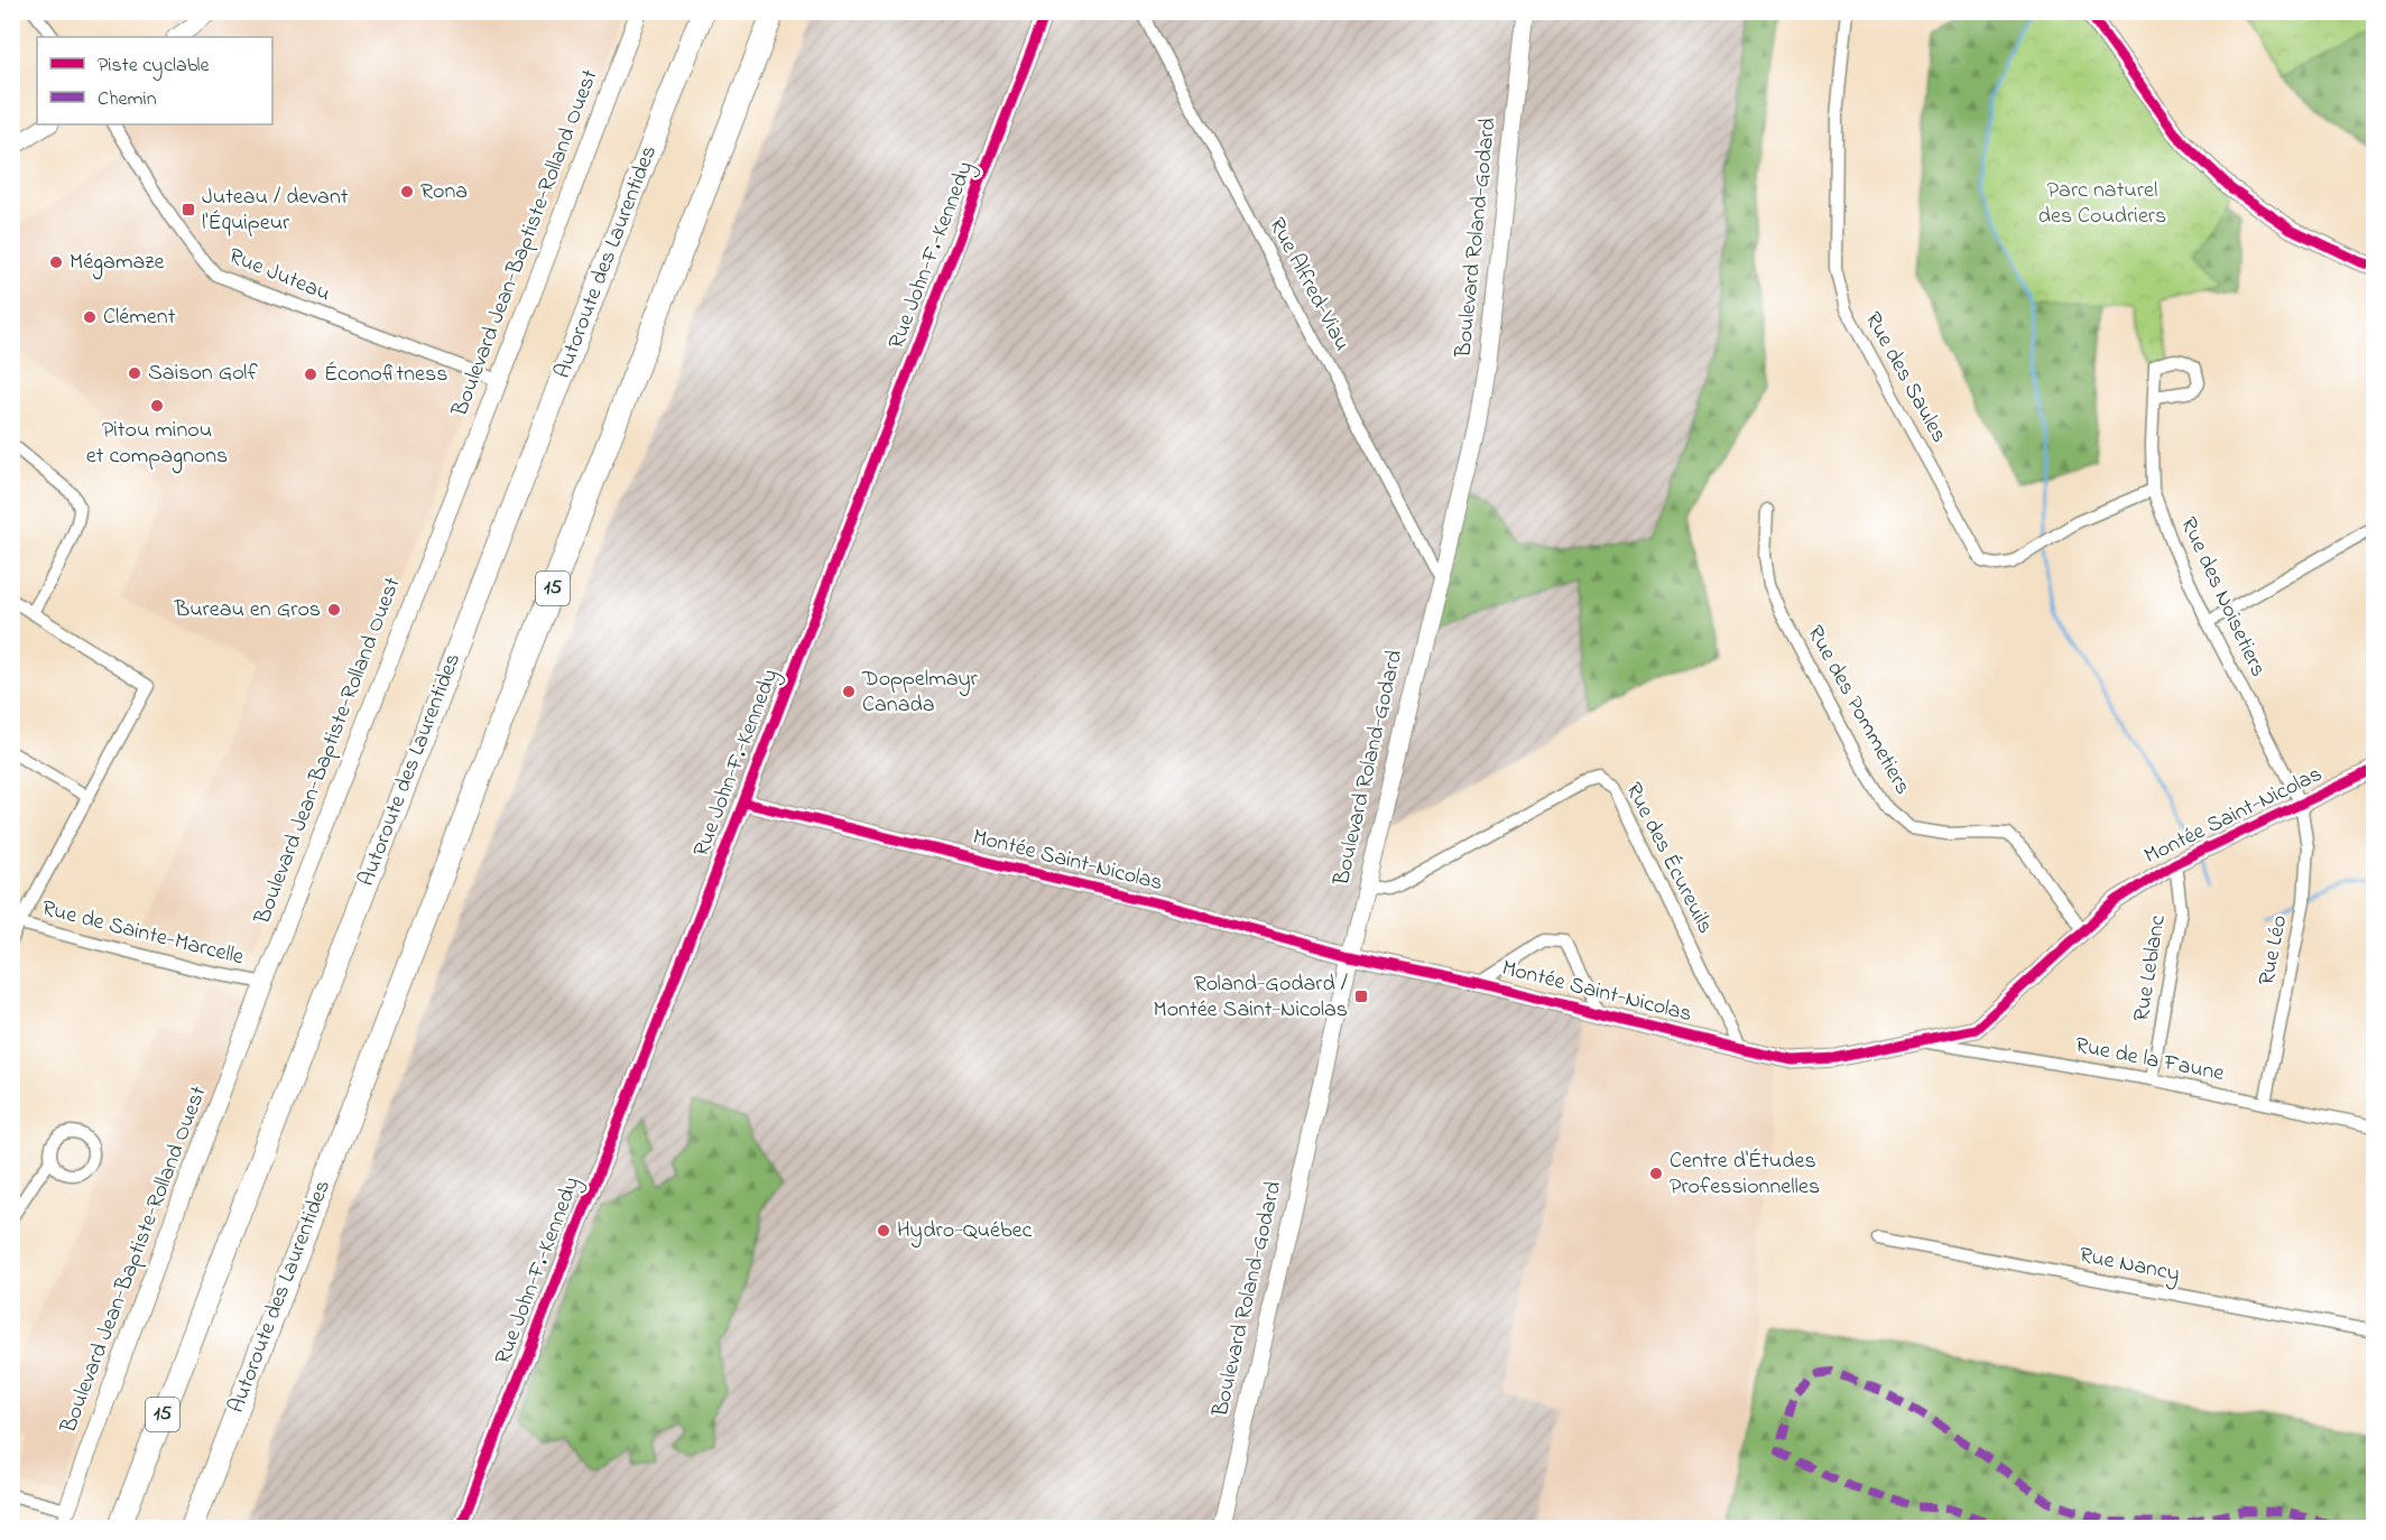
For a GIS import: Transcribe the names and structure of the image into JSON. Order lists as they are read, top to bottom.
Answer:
{
  "streets": {
    "highway": ["Autoroute des Laurentides", "15"],
    "street": [
      "Boulevard Roland-Godard",
      "Boulevard Jean-Baptiste-Rolland Ouest",
      "Rue John-F.-Kennedy",
      "Rue Juteau",
      "Rue Alfred-Viau",
      "Rue des Saules",
      "Rue des Noisetiers",
      "Rue des Pommetiers",
      "Montée Saint-Nicolas",
      "Rue des Écureuils",
      "Rue de Sainte-Marcelle",
      "Rue Léo",
      "Rue Leblanc",
      "Rue de la Faune",
      "Rue Nancy"
    ]
  },
  "crossings": [
    ["Boulevard Roland-Godard", "Rue Alfred-Viau"],
    ["Boulevard Roland-Godard", "Montée Saint-Nicolas"],
    ["Boulevard Roland-Godard", "Rue des Écureuils"],
    ["Boulevard Jean-Baptiste-Rolland Ouest", "Rue Juteau"],
    ["Boulevard Jean-Baptiste-Rolland Ouest", "Rue de Sainte-Marcelle"],
    ["Rue John-F.-Kennedy", "Montée Saint-Nicolas"],
    ["Rue des Saules", "Rue des Noisetiers"],
    ["Rue des Noisetiers", "Montée Saint-Nicolas"],
    ["Rue des Noisetiers", "Rue Léo"],
    ["Rue des Pommetiers", "Montée Saint-Nicolas"],
    ["Montée Saint-Nicolas", "Rue des Écureuils"],
    ["Montée Saint-Nicolas", "Rue Léo"],
    ["Montée Saint-Nicolas", "Rue Leblanc"],
    ["Montée Saint-Nicolas", "Rue de la Faune"],
    ["Rue Léo", "Rue de la Faune"],
    ["Rue Leblanc", "Rue de la Faune"]
  ],
  "parks": ["Parc naturel des Coudriers"],
  "places": {
    "other": [
      "Rona",
      "Mégamaze",
      "Clément",
      "Saison Golf",
      "Éconofitness",
      "Pitou minou et compagnons",
      "Bureau en Gros",
      "Doppelmayr Canada",
      "Centre d'Études Professionnelles",
      "Hydro-Québec"
    ],
    "transit": ["Juteau / devant l'Équipeur", "Roland-Godard / Montée Saint-Nicolas"]
  },
  "legend": ["Piste cyclable", "Chemin"]
}
